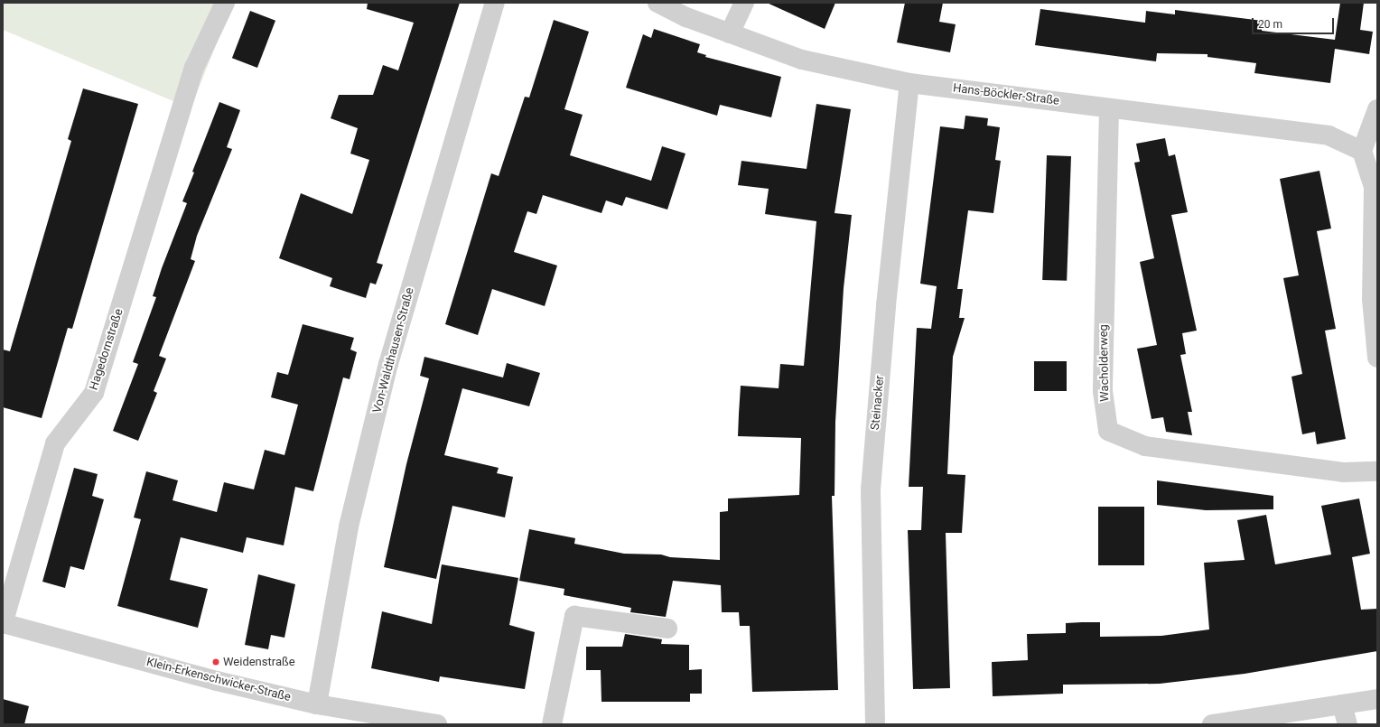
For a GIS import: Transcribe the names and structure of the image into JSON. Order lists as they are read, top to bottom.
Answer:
{
  "streets": {
    "street": [
      "Hans-Böckler-Straße",
      "Hagedornstraße",
      "Von-Waldthausen-Straße",
      "Wacholderweg",
      "Steinacker",
      "Klein-Erkenschwicker-Straße"
    ]
  },
  "crossings": [
    ["Hans-Böckler-Straße", "Wacholderweg"],
    ["Hans-Böckler-Straße", "Steinacker"],
    ["Hagedornstraße", "Klein-Erkenschwicker-Straße"],
    ["Von-Waldthausen-Straße", "Klein-Erkenschwicker-Straße"]
  ],
  "places": ["Weidenstraße"],
  "scale_bar": "20 m"
}
